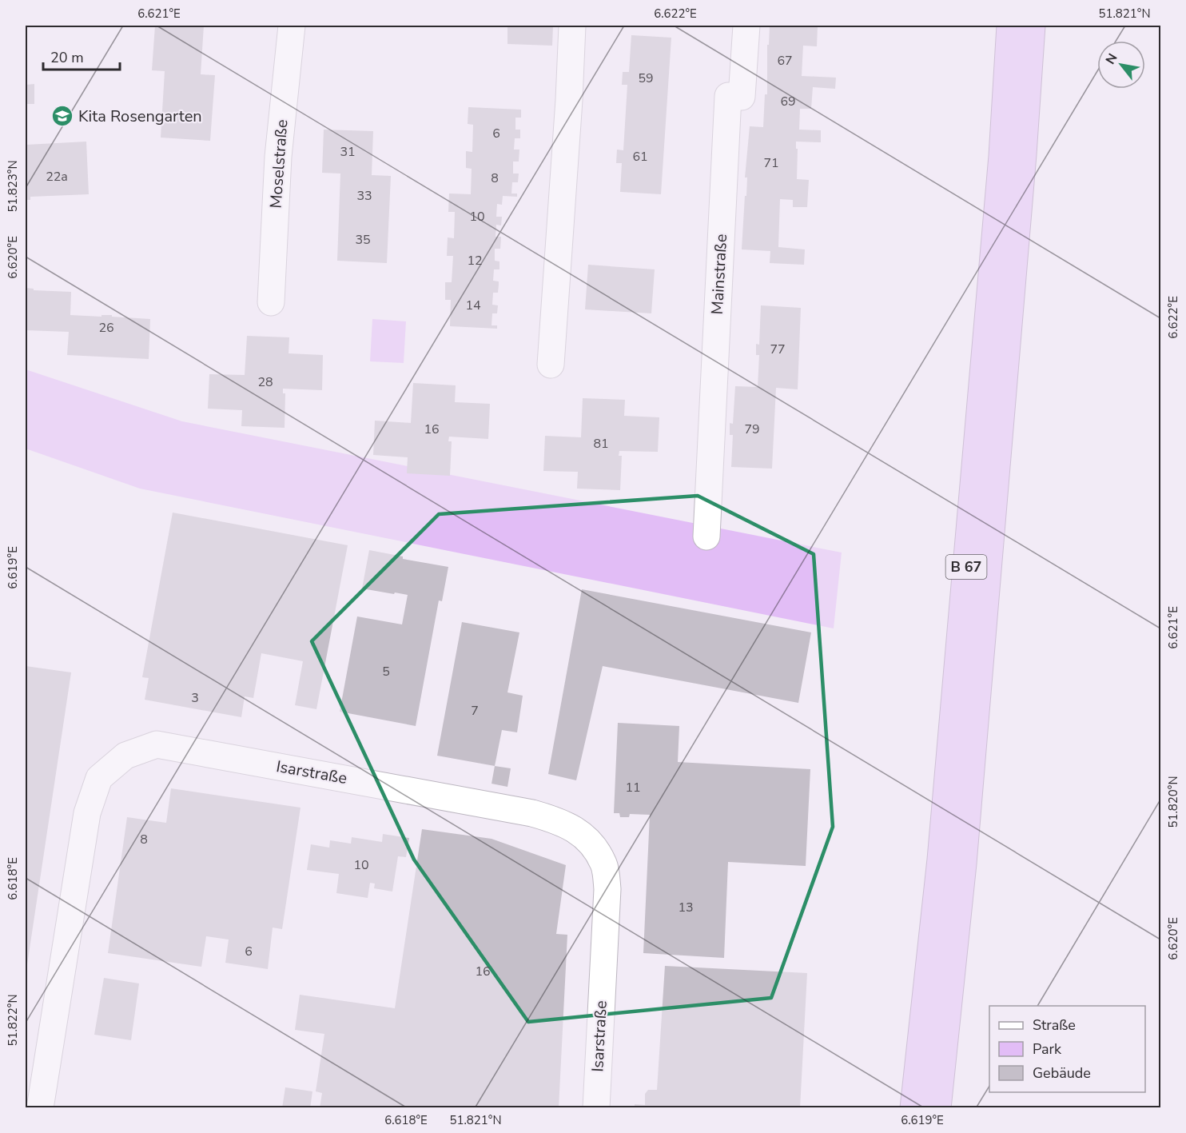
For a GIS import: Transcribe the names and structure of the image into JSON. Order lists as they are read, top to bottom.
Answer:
{
  "streets": {
    "highway": ["B 67"],
    "street": ["Moselstraße", "Mainstraße", "Isarstraße"]
  },
  "places": {
    "school or university": ["Kita Rosengarten"]
  },
  "house_numbers": [
    "67",
    "59",
    "69",
    "6",
    "31",
    "61",
    "71",
    "22a",
    "8",
    "33",
    "10",
    "35",
    "12",
    "14",
    "26",
    "77",
    "28",
    "16",
    "79",
    "81",
    "5",
    "3",
    "7",
    "11",
    "8",
    "10",
    "13",
    "6",
    "16"
  ],
  "legend": ["Straße", "Park", "Gebäude"],
  "scale_bar": "20 m",
  "north": "top left",
  "coordinates": [
    "6.621°E",
    "6.622°E",
    "51.821°N",
    "51.823°N",
    "6.620°E",
    "6.619°E",
    "51.820°N",
    "6.618°E",
    "51.822°N"
  ]
}
